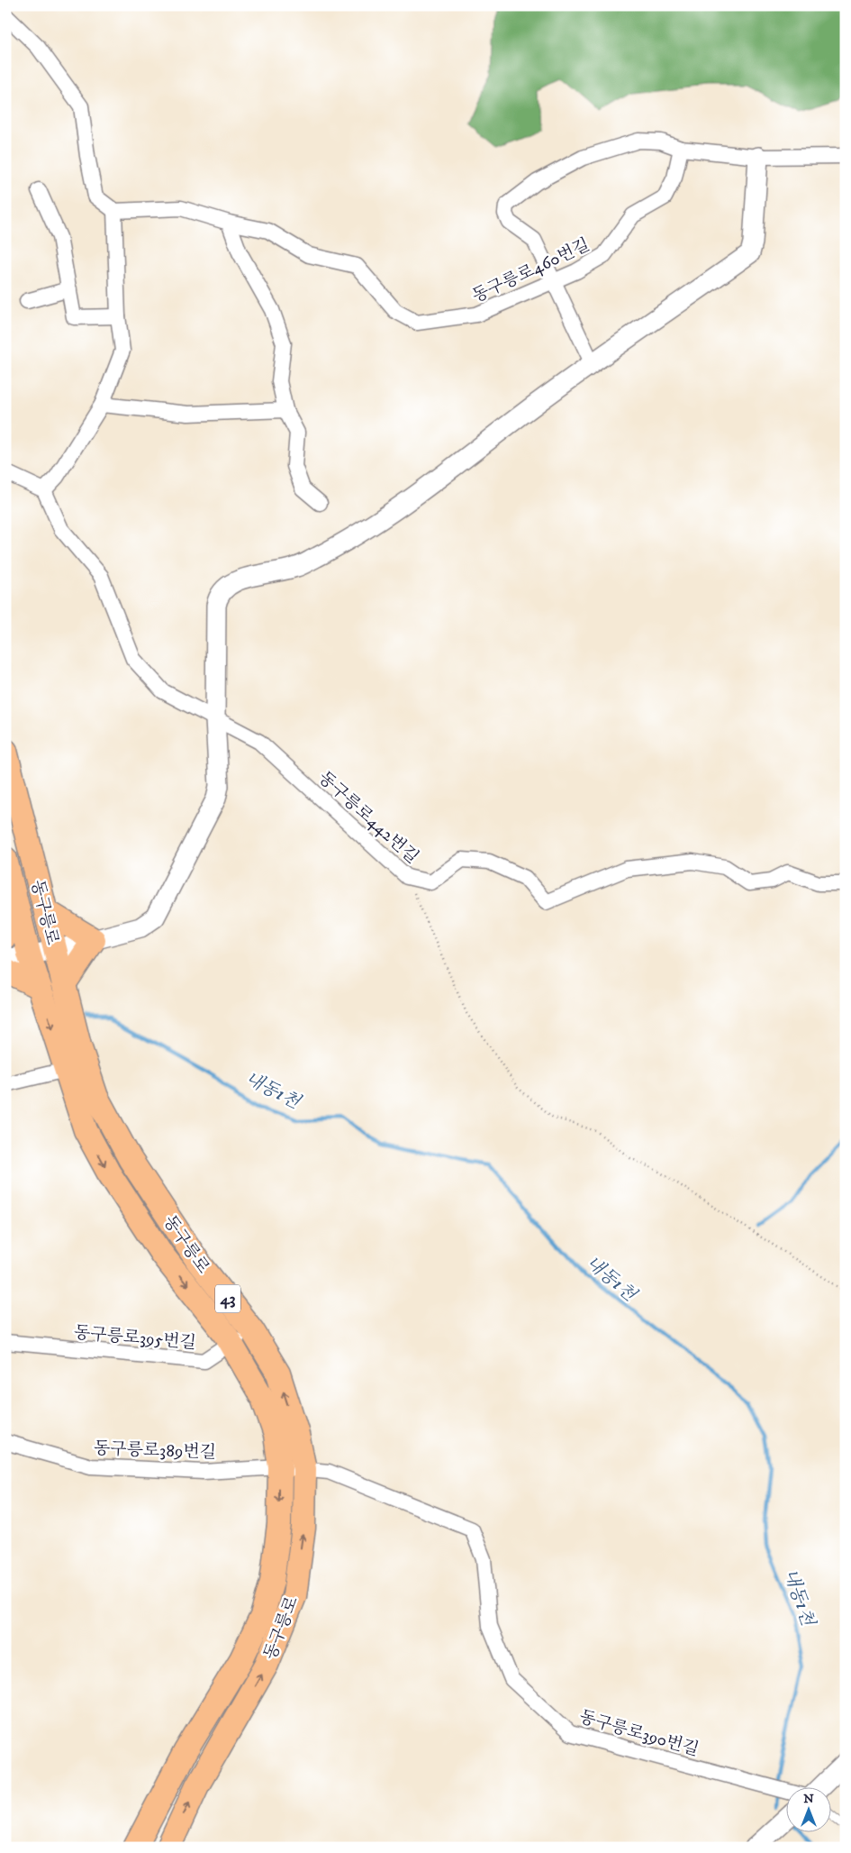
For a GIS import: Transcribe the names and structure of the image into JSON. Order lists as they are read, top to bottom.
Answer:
{
  "streets": {
    "main road": ["동구릉로", "43"],
    "street": [
      "동구릉로460번길",
      "동구릉로442번길",
      "동구릉로395번길",
      "동구릉로389번길",
      "동구릉로390번길"
    ]
  },
  "crossings": [
    ["동구릉로", "동구릉로395번길"],
    ["동구릉로", "동구릉로389번길"],
    ["동구릉로", "동구릉로390번길"],
    ["동구릉로389번길", "동구릉로390번길"]
  ],
  "water": ["내동1천"],
  "north": "top"
}
